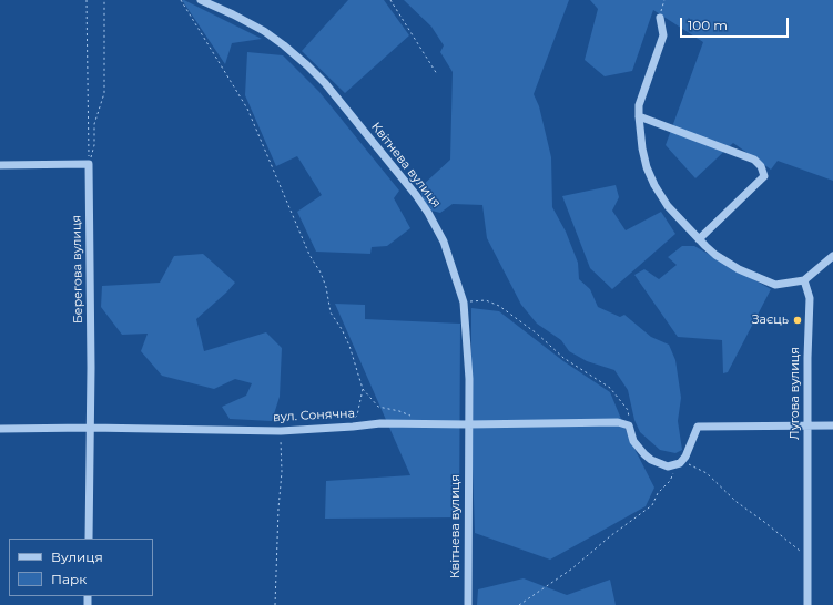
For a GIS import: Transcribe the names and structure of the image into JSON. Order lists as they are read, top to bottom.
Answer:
{
  "streets": {
    "street": [
      "Квітнева вулиця",
      "Берегова вулиця",
      "Лугова вулиця",
      "вул. Сонячна"
    ]
  },
  "crossings": [
    ["Квітнева вулиця", "вул. Сонячна"],
    ["Берегова вулиця", "вул. Сонячна"]
  ],
  "places": ["Заєць"],
  "legend": ["Вулиця", "Парк"],
  "scale_bar": "100 m"
}
